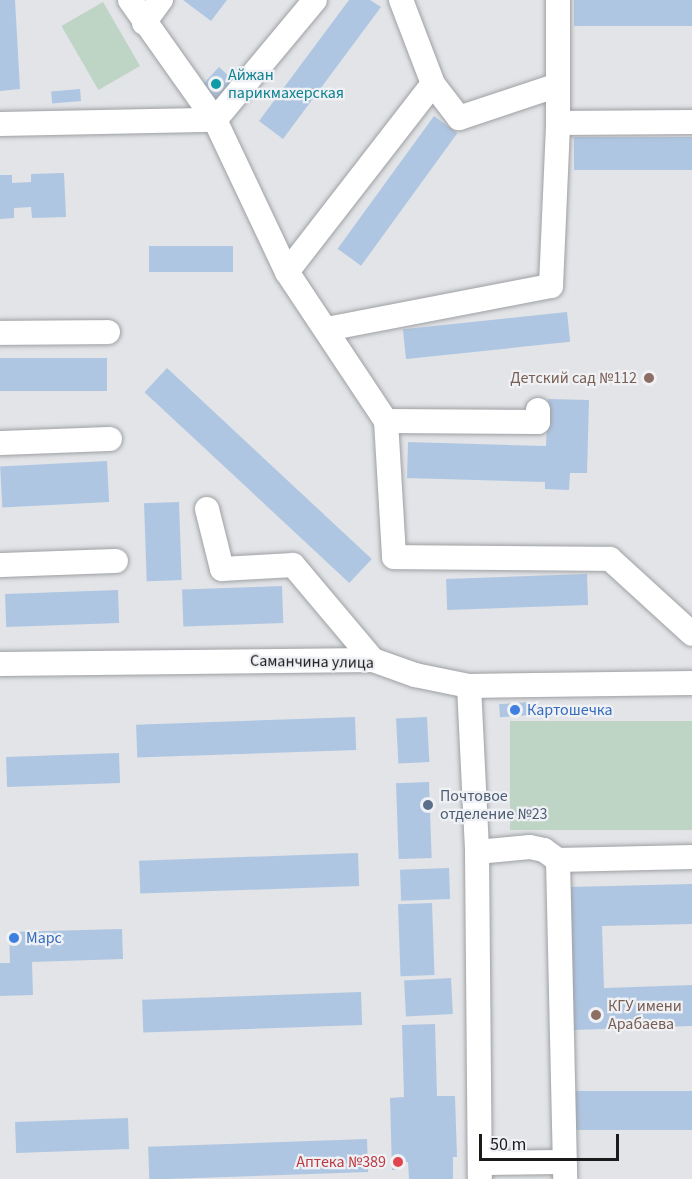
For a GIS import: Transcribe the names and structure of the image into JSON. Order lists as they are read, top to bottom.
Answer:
{
  "streets": {
    "street": ["Саманчина улица"]
  },
  "places": [
    "Айжан парикмахерская",
    "Детский сад №112",
    "Картошечка",
    "Почтовое отделение №23",
    "Марс",
    "КГУ имени Арабаева",
    "Аптека №389"
  ],
  "scale_bar": "50 m"
}
